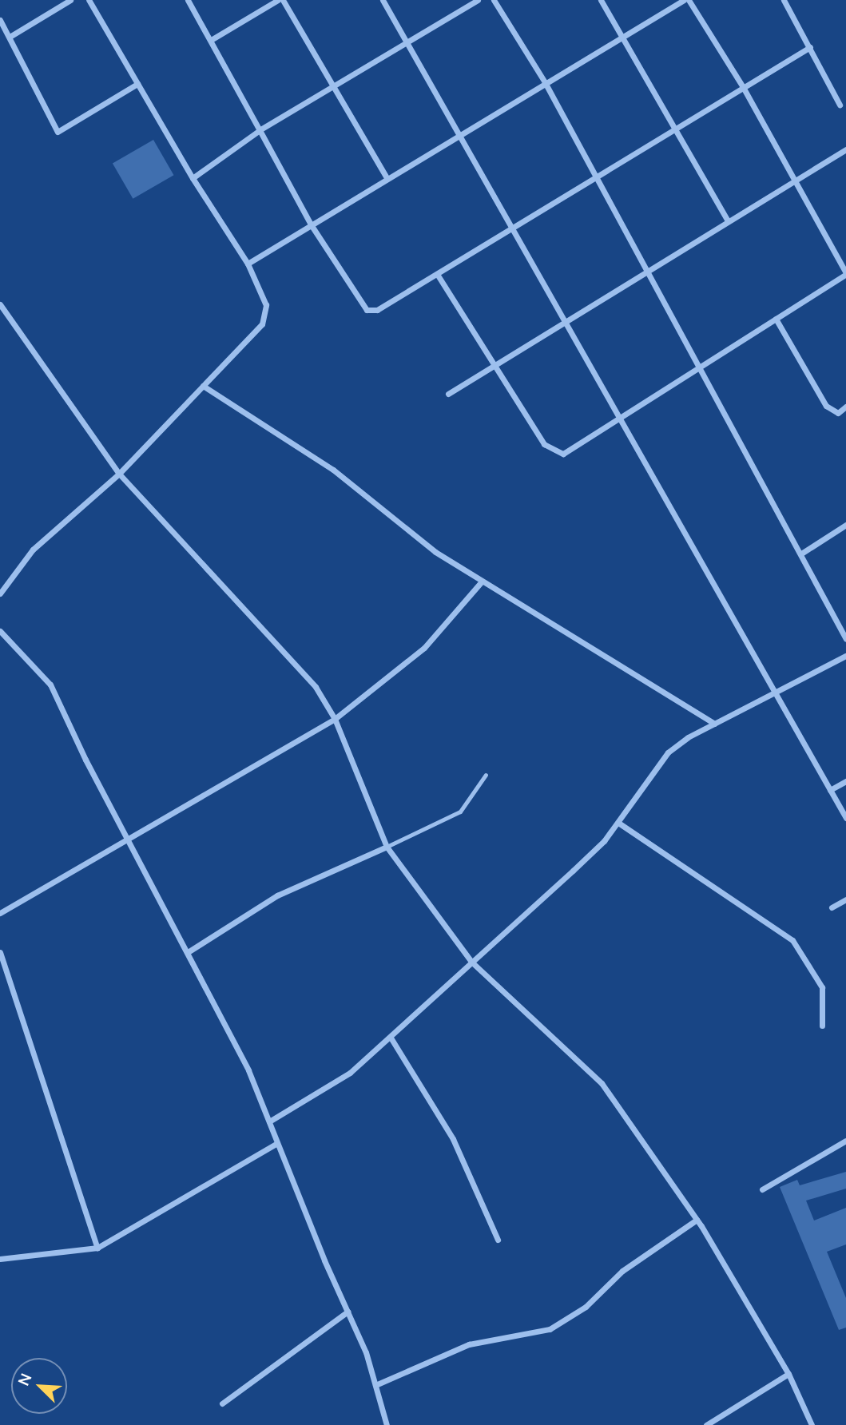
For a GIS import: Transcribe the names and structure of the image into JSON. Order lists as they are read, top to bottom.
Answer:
{
  "north": "top left"
}
